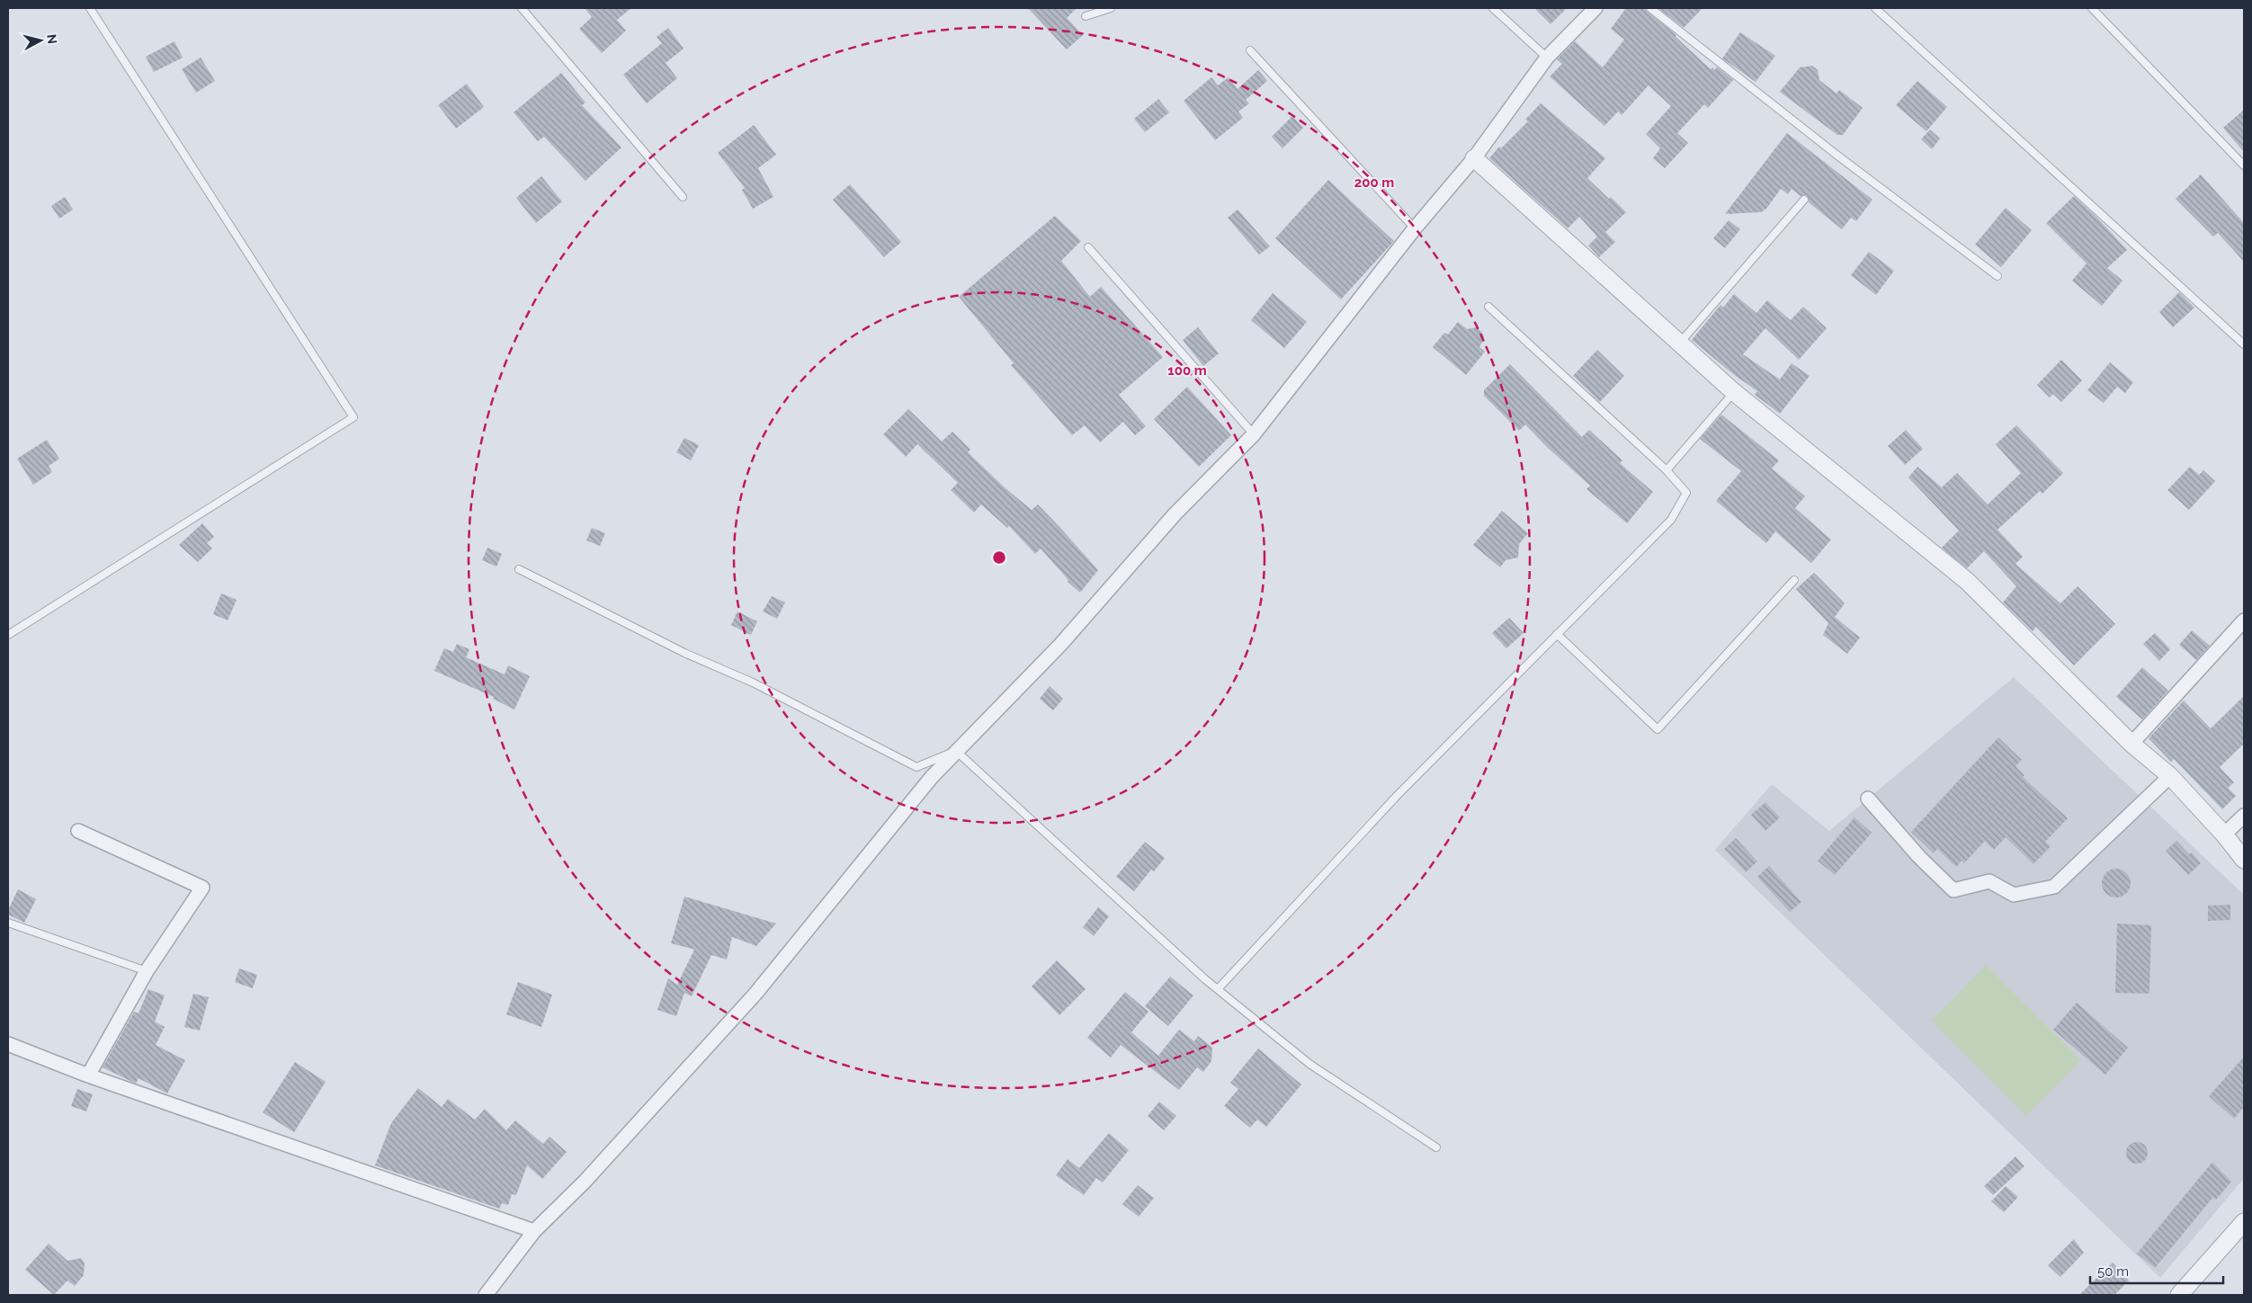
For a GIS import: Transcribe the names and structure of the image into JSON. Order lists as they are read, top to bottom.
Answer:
{
  "scale_bar": "50 m",
  "north": "right",
  "rings": ["200 m", "100 m"]
}
